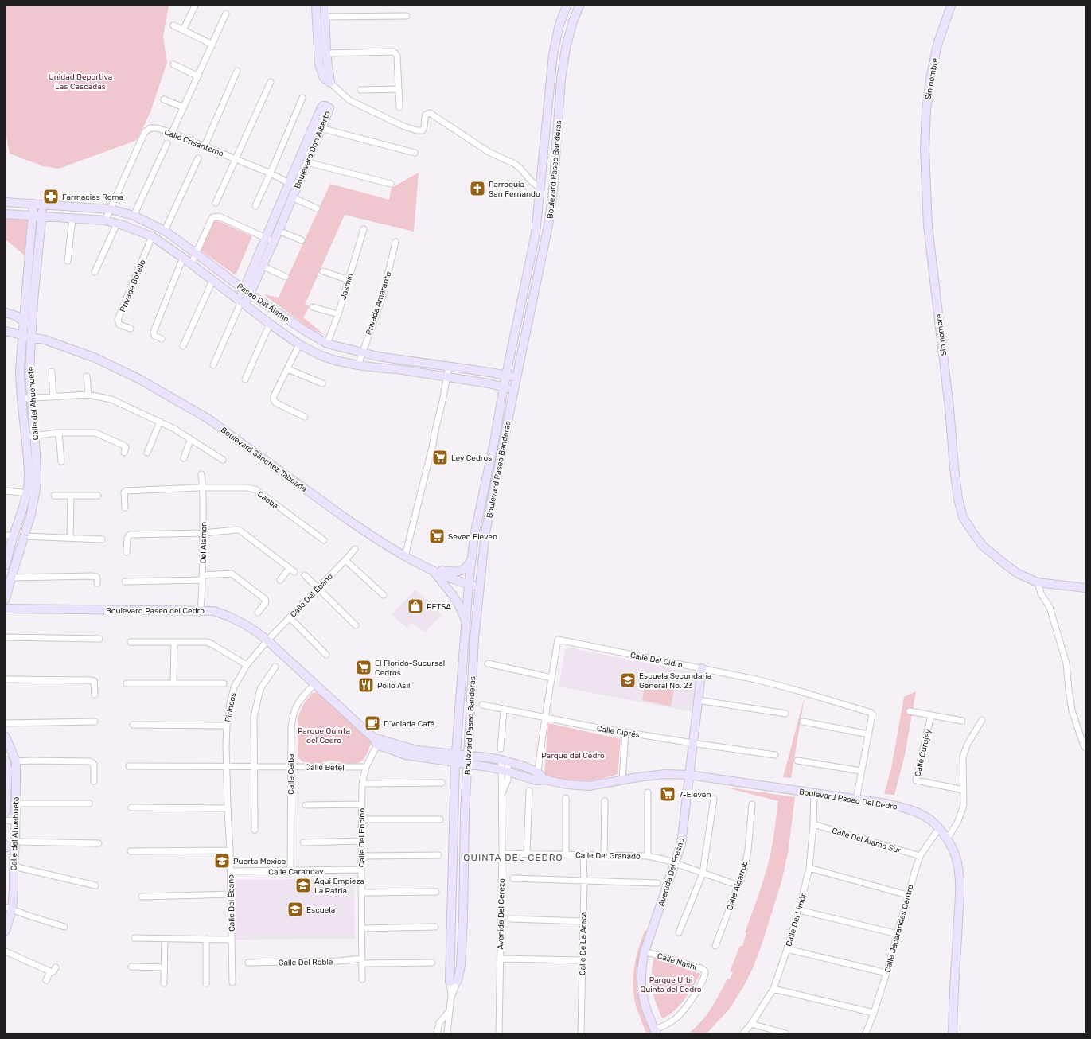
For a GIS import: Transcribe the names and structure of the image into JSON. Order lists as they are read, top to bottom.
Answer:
{
  "streets": {
    "street": [
      "Sin nombre",
      "Calle Crisantemo",
      "Boulevard Don Alberto",
      "Boulevard Paseo Banderas",
      "Privada Botello",
      "Jasmín",
      "Paseo Del Álamo",
      "Privada Amaranto",
      "Calle del Ahuehuete",
      "Boulevard Sánchez Taboada",
      "Caoba",
      "Del Alamon",
      "Calle Del Ébano",
      "Boulevard Paseo del Cedro",
      "Calle Del Cidro",
      "Pirineos",
      "Calle Ciprés",
      "Calle Curujey",
      "Calle Betel",
      "Calle Ceiba",
      "Boulevard Paseo Del Cedro",
      "Calle Del Encino",
      "Calle Del Álamo Sur",
      "Calle Del Granado",
      "Calle Caranday",
      "Avenida Del Fresno",
      "Calle Algarrob",
      "Calle Del Ëbano",
      "Avenida Del Cerezo",
      "Calle Del Limón",
      "Calle Jacarandas Centro",
      "Calle De La Areca",
      "Calle Nashi",
      "Calle Del Roble"
    ]
  },
  "crossings": [
    ["Calle Crisantemo", "Boulevard Don Alberto"],
    ["Calle Crisantemo", "Paseo Del Álamo"],
    ["Boulevard Don Alberto", "Paseo Del Álamo"],
    ["Boulevard Paseo Banderas", "Paseo Del Álamo"],
    ["Boulevard Paseo Banderas", "Boulevard Sánchez Taboada"],
    ["Boulevard Paseo Banderas", "Boulevard Paseo del Cedro"],
    ["Privada Botello", "Paseo Del Álamo"],
    ["Jasmín", "Paseo Del Álamo"],
    ["Paseo Del Álamo", "Privada Amaranto"],
    ["Paseo Del Álamo", "Calle del Ahuehuete"],
    ["Caoba", "Del Alamon"],
    ["Del Alamon", "Boulevard Paseo del Cedro"],
    ["Calle Del Ébano", "Boulevard Paseo del Cedro"],
    ["Calle Del Ébano", "Pirineos"],
    ["Boulevard Paseo del Cedro", "Calle Del Cidro"],
    ["Boulevard Paseo del Cedro", "Pirineos"],
    ["Boulevard Paseo del Cedro", "Calle Ceiba"],
    ["Boulevard Paseo del Cedro", "Boulevard Paseo Del Cedro"],
    ["Boulevard Paseo del Cedro", "Calle Del Encino"],
    ["Boulevard Paseo del Cedro", "Avenida Del Cerezo"],
    ["Calle Del Cidro", "Calle Ciprés"],
    ["Calle Del Cidro", "Boulevard Paseo Del Cedro"],
    ["Calle Del Cidro", "Avenida Del Fresno"],
    ["Pirineos", "Calle Betel"],
    ["Pirineos", "Calle Del Ëbano"],
    ["Calle Ciprés", "Avenida Del Fresno"],
    ["Calle Betel", "Calle Ceiba"],
    ["Calle Betel", "Calle Del Encino"],
    ["Calle Betel", "Calle Del Ëbano"],
    ["Calle Ceiba", "Calle Caranday"],
    ["Boulevard Paseo Del Cedro", "Avenida Del Fresno"],
    ["Boulevard Paseo Del Cedro", "Calle Del Limón"],
    ["Boulevard Paseo Del Cedro", "Calle Jacarandas Centro"],
    ["Calle Del Encino", "Calle Caranday"],
    ["Calle Del Encino", "Calle Del Roble"],
    ["Calle Del Álamo Sur", "Calle Del Limón"],
    ["Calle Del Álamo Sur", "Calle Jacarandas Centro"],
    ["Calle Del Granado", "Avenida Del Fresno"],
    ["Calle Del Granado", "Calle Algarrob"],
    ["Calle Del Granado", "Avenida Del Cerezo"],
    ["Calle Del Granado", "Calle De La Areca"],
    ["Calle Caranday", "Calle Del Ëbano"],
    ["Avenida Del Fresno", "Calle Nashi"]
  ],
  "districts": ["QUINTA DEL CEDRO"],
  "parks": [
    "Unidad Deportiva Las Cascadas",
    "Parque Quinta del Cedro",
    "Parque del Cedro",
    "Parque Urbi Quinta del Cedro"
  ],
  "places": {
    "church": ["Parroquia San Fernando"],
    "pharmacy": ["Farmacias Roma"],
    "supermarket": [
      "Ley Cedros",
      "Seven Eleven",
      "El Florido-Sucursal Cedros",
      "7-Eleven"
    ],
    "shop": ["PETSA"],
    "school or university": [
      "Escuela Secundaria General No. 23",
      "Puerta Mexico",
      "Aqui Empieza La Patria",
      "Escuela"
    ],
    "restaurant": ["Pollo Asil"],
    "cafe": ["D'Volada Café"]
  }
}
